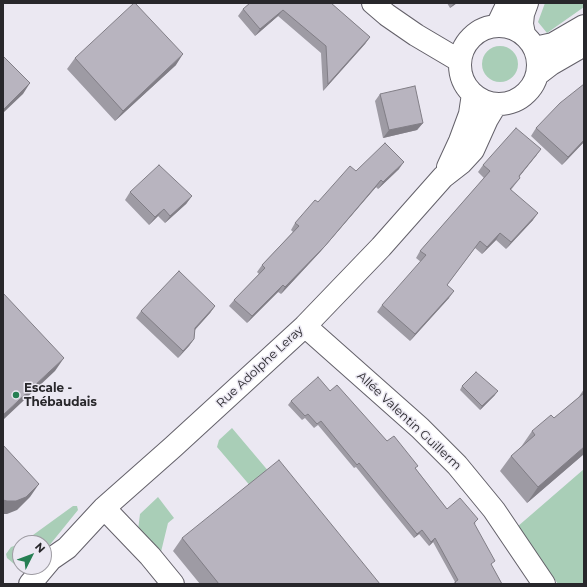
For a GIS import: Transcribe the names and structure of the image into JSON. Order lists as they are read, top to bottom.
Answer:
{
  "streets": {
    "street": ["Rue Adolphe Leray", "Allée Valentin Guillerm"]
  },
  "crossings": [
    ["Rue Adolphe Leray", "Allée Valentin Guillerm"]
  ],
  "places": ["Escale - Thébaudais"],
  "north": "top right"
}
